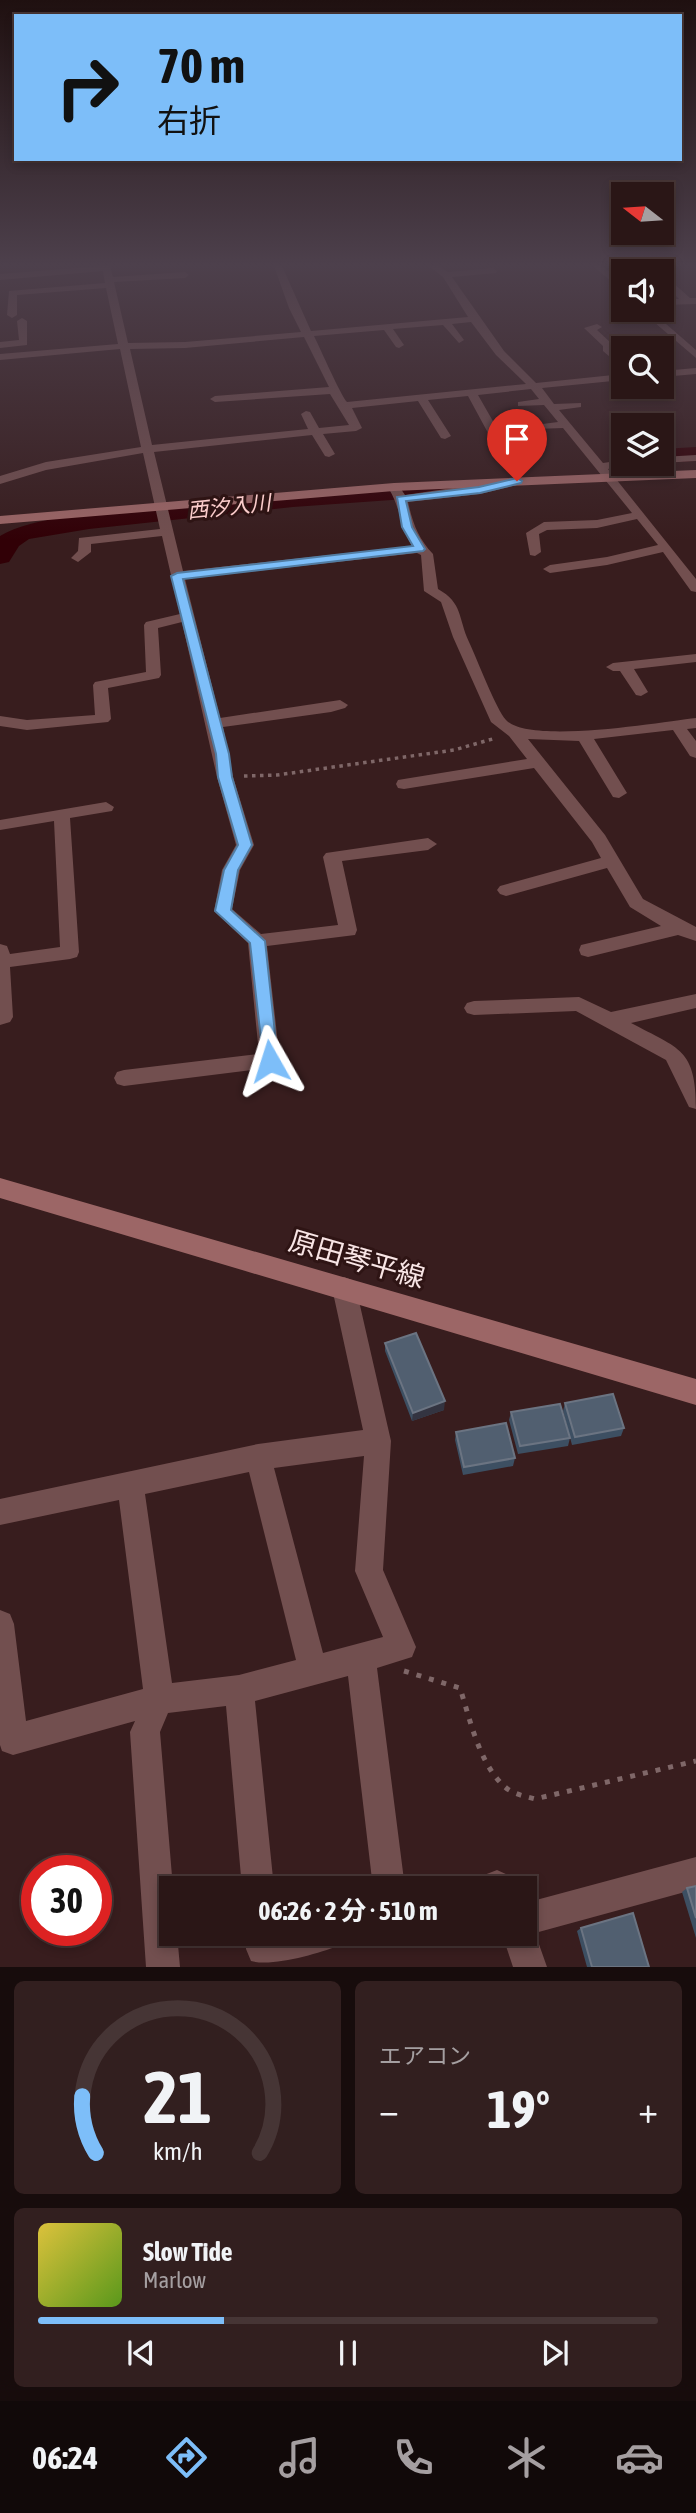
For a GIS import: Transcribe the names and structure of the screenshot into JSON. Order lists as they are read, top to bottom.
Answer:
{
  "streets": {
    "street": ["原田琴平線"]
  },
  "water": ["西汐入川"],
  "north": "left",
  "page": {
    "turn": ["70 m", "右折"],
    "limit": "30",
    "trip": "06:26 · 2 分 · 510 m",
    "tile": "エアコン",
    "heat": ["−", "19°", "+"],
    "song": ["Slow Tide", "Marlow"],
    "tabs": "06:24",
    "gauge": ["21", "km/h"]
  }
}
